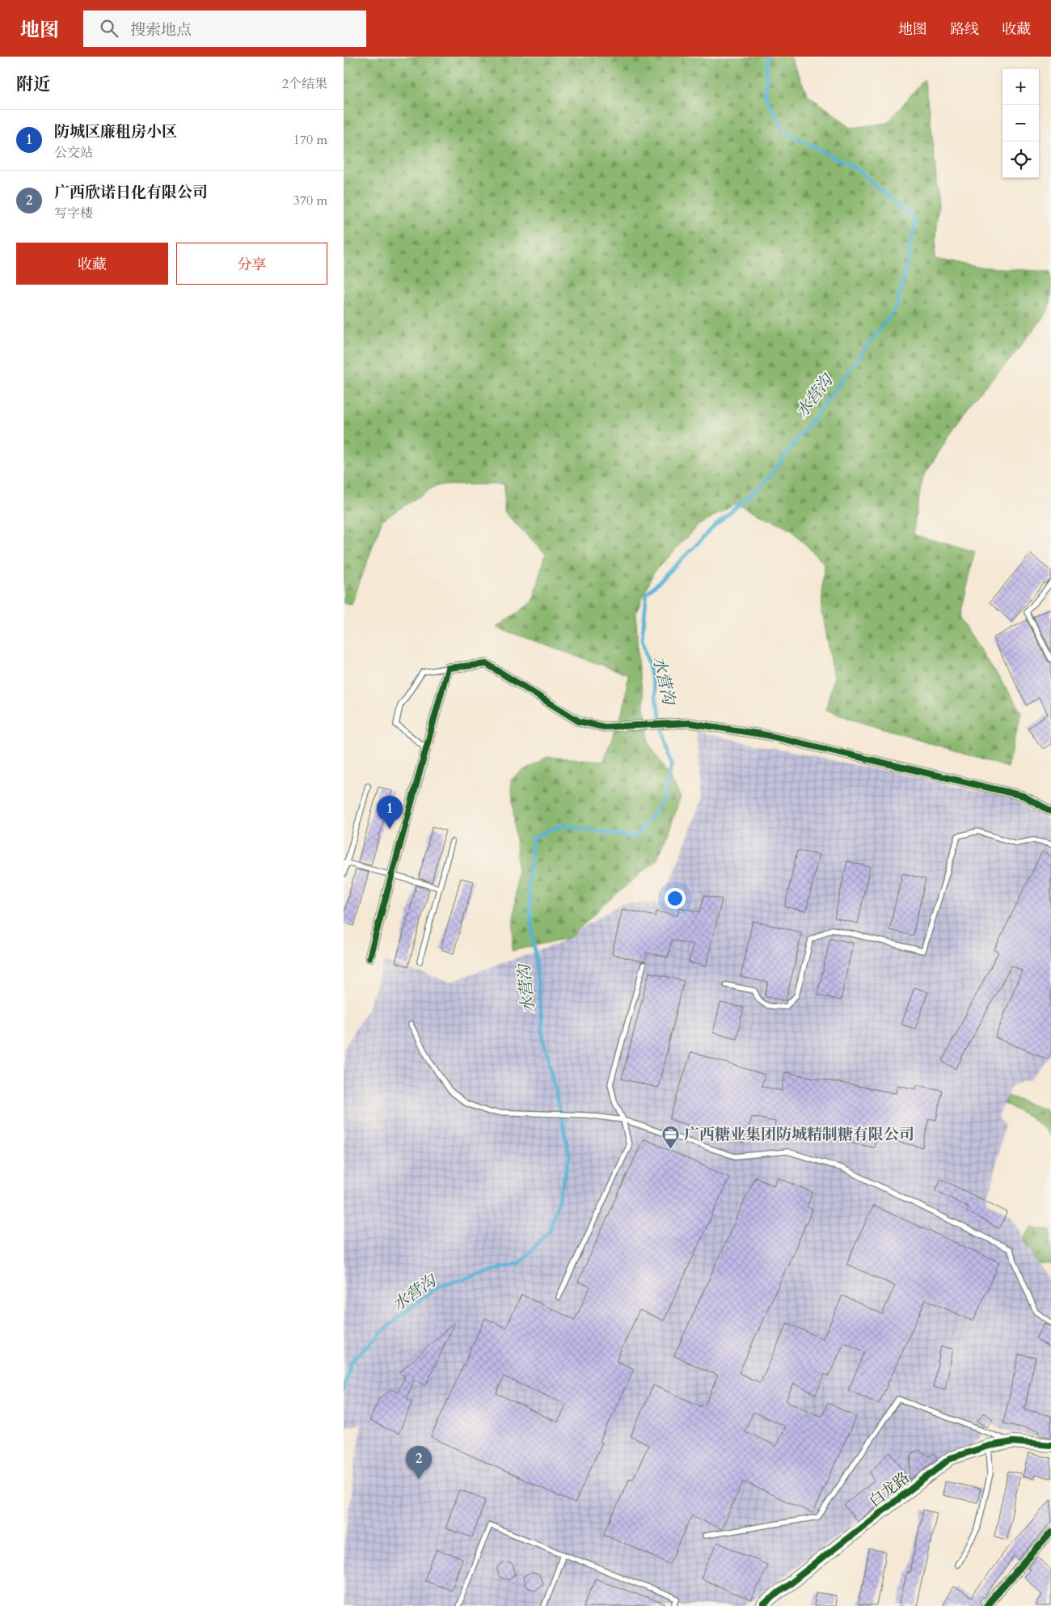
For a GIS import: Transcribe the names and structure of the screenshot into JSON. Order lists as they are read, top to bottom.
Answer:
{
  "streets": {
    "street": ["白龙路"]
  },
  "water": ["水营沟"],
  "places": {
    "office": ["广西糖业集团防城精制糖有限公司"]
  },
  "page": {
    "header": "地图",
    "search": "搜索地点",
    "nav": ["地图", "路线", "收藏"],
    "heading": ["附近", "2个结果"],
    "map_buttons": ["+", "−"],
    "list": [
      {
        "mark": "1",
        "name": "防城区廉租房小区",
        "note": "公交站",
        "value": "170 m"
      },
      {
        "mark": "2",
        "name": "广西欣诺日化有限公司",
        "note": "写字楼",
        "value": "370 m"
      }
    ],
    "buttons": ["收藏", "分享"],
    "pins": ["1", "2"]
  }
}
